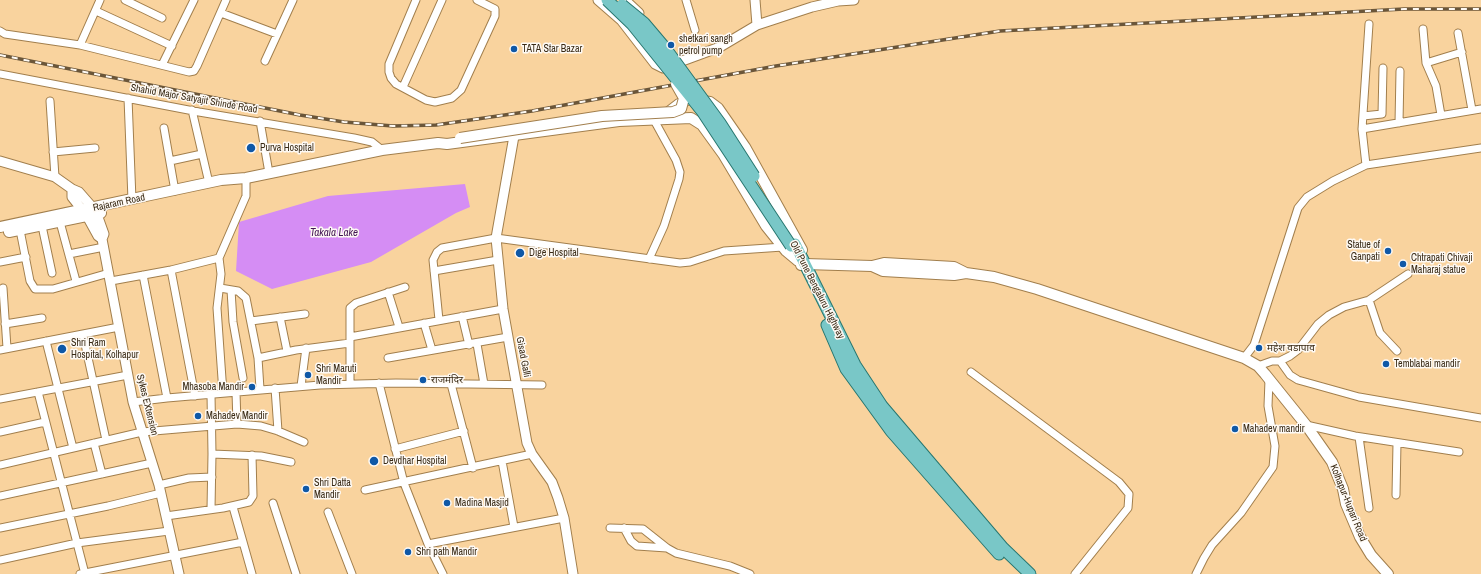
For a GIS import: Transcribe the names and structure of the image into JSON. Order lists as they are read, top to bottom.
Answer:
{
  "streets": {
    "main road": ["Rajaram Road", "Old Pune Bengaluru Highway", "Kolhapur-Hupari Road"],
    "street": ["Shahid Major Satyajit Shinde Road", "Gisad Galli", "Sykes EXtension"]
  },
  "crossings": [
    ["Shahid Major Satyajit Shinde Road", "Rajaram Road"],
    ["Rajaram Road", "Sykes EXtension"]
  ],
  "water": ["Takala Lake"],
  "places": [
    "shetkari sangh petrol pump",
    "TATA Star Bazar",
    "Purva Hospital",
    "Statue of Ganpati",
    "Dige Hospital",
    "Chtrapati Chivaji Maharaj statue",
    "महेश वडापाव",
    "Shri Ram Hospital, Kolhapur",
    "Temblabai mandir",
    "Shri Maruti Mandir",
    "राजमंदिर",
    "Mhasoba Mandir",
    "Mahadev Mandir",
    "Mahadev mandir",
    "Devdhar Hospital",
    "Shri Datta Mandir",
    "Madina Masjid",
    "Shri path Mandir"
  ]
}
